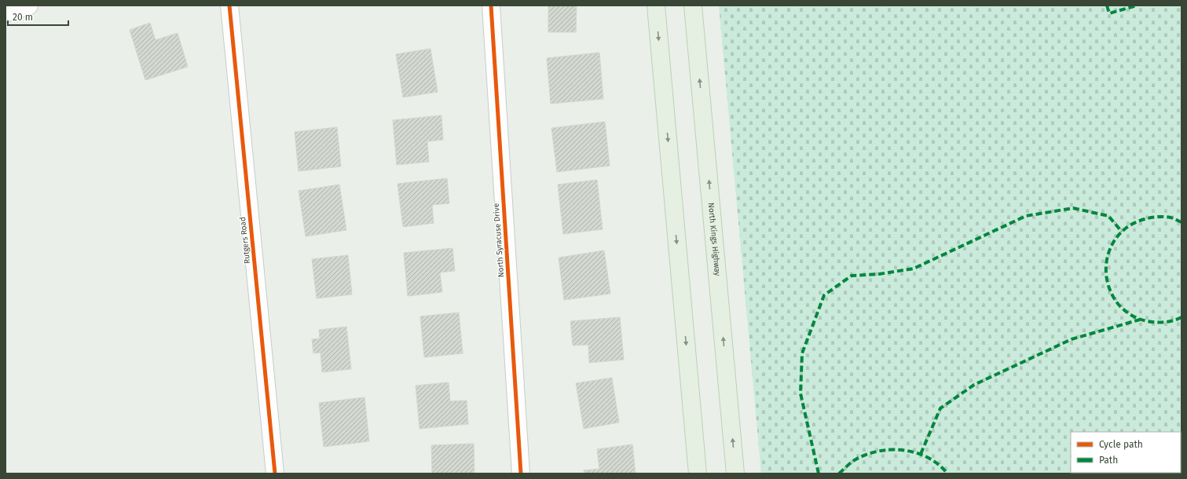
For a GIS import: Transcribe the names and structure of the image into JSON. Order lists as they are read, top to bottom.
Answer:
{
  "streets": {
    "main road": ["North Kings Highway"],
    "street": ["Rutgers Road", "North Syracuse Drive"]
  },
  "legend": ["Cycle path", "Path"],
  "scale_bar": "20 m"
}
